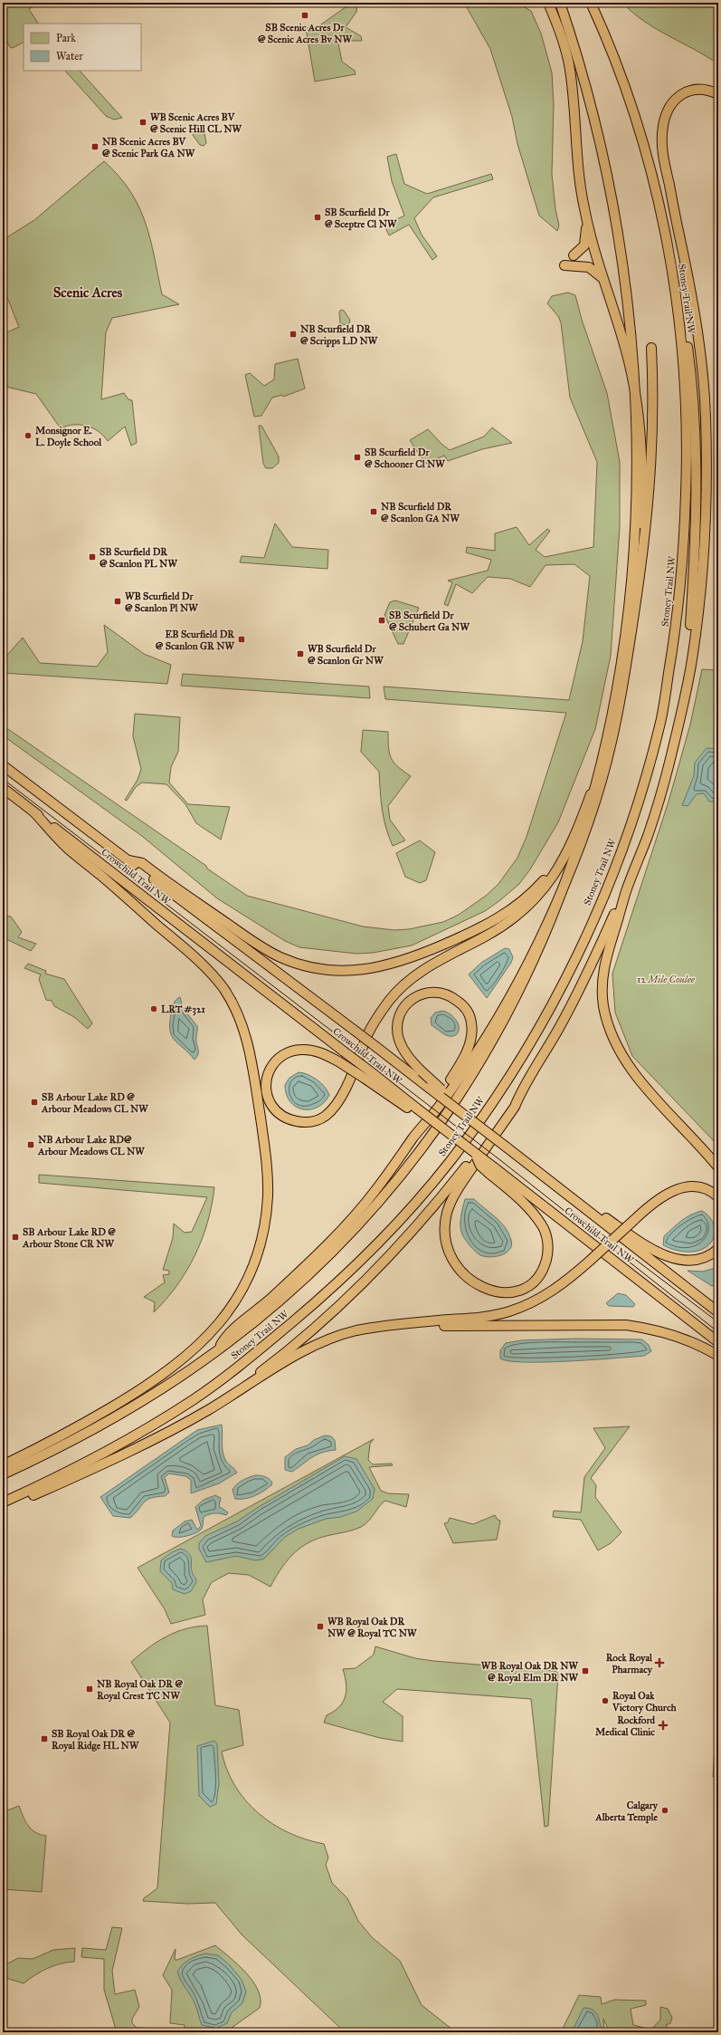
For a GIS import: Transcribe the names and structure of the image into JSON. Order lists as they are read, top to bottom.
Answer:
{
  "streets": {
    "highway": ["Stoney Trail NW", "Crowchild Trail NW"]
  },
  "districts": ["Scenic Acres"],
  "parks": ["12 Mile Coulee"],
  "places": {
    "transit": [
      "SB Scenic Acres Dr @ Scenic Acres Bv NW",
      "WB Scenic Acres BV @ Scenic Hill CL NW",
      "NB Scenic Acres BV @ Scenic Park GA NW",
      "SB Scurfield Dr @ Sceptre Cl NW",
      "NB Scurfield DR @ Scripps LD NW",
      "SB Scurfield Dr @ Schooner Cl NW",
      "NB Scurfield DR @ Scanlon GA NW",
      "SB Scurfield DR @ Scanlon PL NW",
      "WB Scurfield Dr @ Scanlon Pl NW",
      "SB Scurfield Dr @ Schubert Ga NW",
      "EB Scurfield DR @ Scanlon GR NW",
      "WB Scurfield Dr @ Scanlon Gr NW",
      "SB Arbour Lake RD @ Arbour Meadows CL NW",
      "NB Arbour Lake RD@ Arbour Meadows CL NW",
      "SB Arbour Lake RD @ Arbour Stone CR NW",
      "WB Royal Oak DR NW @ Royal TC NW",
      "WB Royal Oak DR NW @ Royal Elm DR NW",
      "NB Royal Oak DR @ Royal Crest TC NW",
      "SB Royal Oak DR @ Royal Ridge HL NW"
    ],
    "other": [
      "Monsignor E. L. Doyle School",
      "LRT #321",
      "Royal Oak Victory Church",
      "Calgary Alberta Temple"
    ],
    "health": ["Rock Royal Pharmacy", "Rockford Medical Clinic"]
  },
  "legend": ["Park", "Water"]
}
